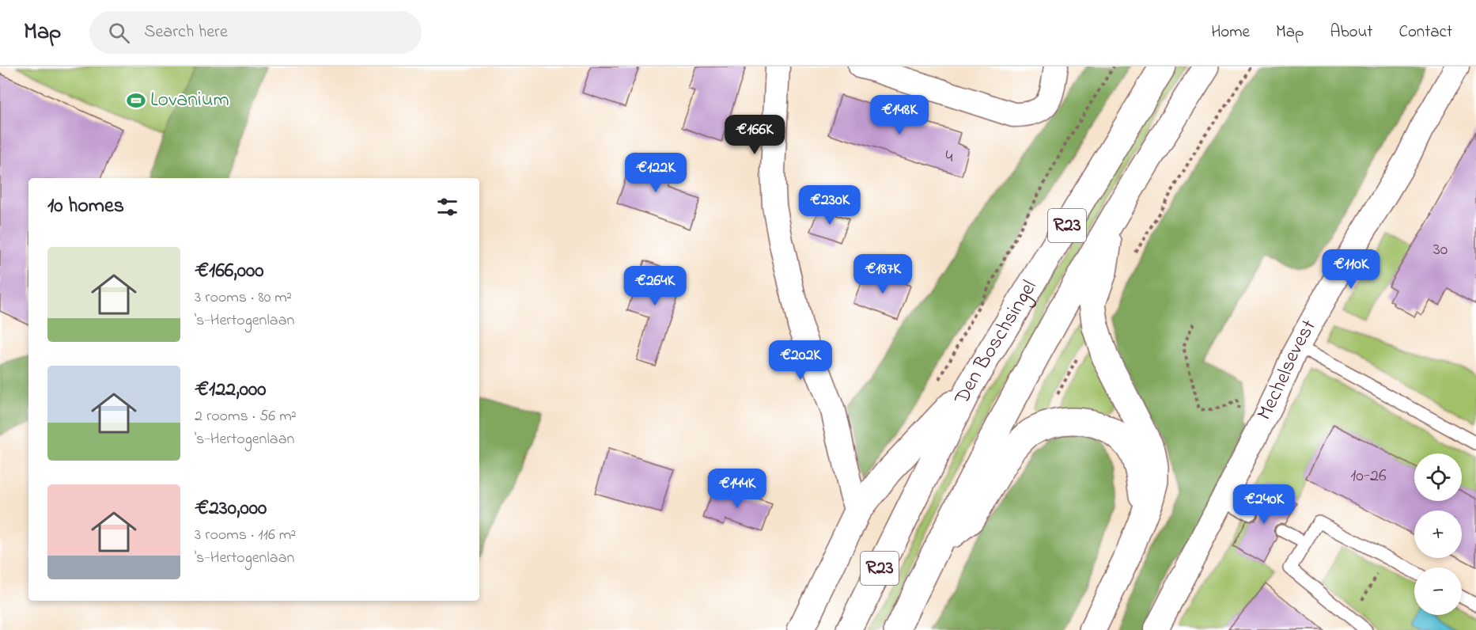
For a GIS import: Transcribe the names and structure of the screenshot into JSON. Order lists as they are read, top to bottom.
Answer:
{
  "streets": {
    "main road": ["R23", "Den Boschsingel"],
    "street": ["Mechelsevest"]
  },
  "places": {
    "sports": ["Lovanium"]
  },
  "house_numbers": ["4", "30", "10-26"],
  "page": {
    "header": "Map",
    "search": "Search here",
    "nav": [
      "Home",
      "Map",
      "About",
      "Contact"
    ],
    "price": [
      "€148K",
      "€166K",
      "€122K",
      "€230K",
      "€110K",
      "€187K",
      "€264K",
      "€202K",
      "€144K",
      "€240K"
    ],
    "heading": "10 homes",
    "list": [
      {
        "name": "€166,000",
        "note": "3 rooms · 80 m² · 's-Hertogenlaan"
      },
      {
        "name": "€122,000",
        "note": "2 rooms · 56 m² · 's-Hertogenlaan"
      },
      {
        "name": "€230,000",
        "note": "3 rooms · 116 m² · 's-Hertogenlaan"
      }
    ],
    "map_buttons": ["+", "−"]
  }
}
